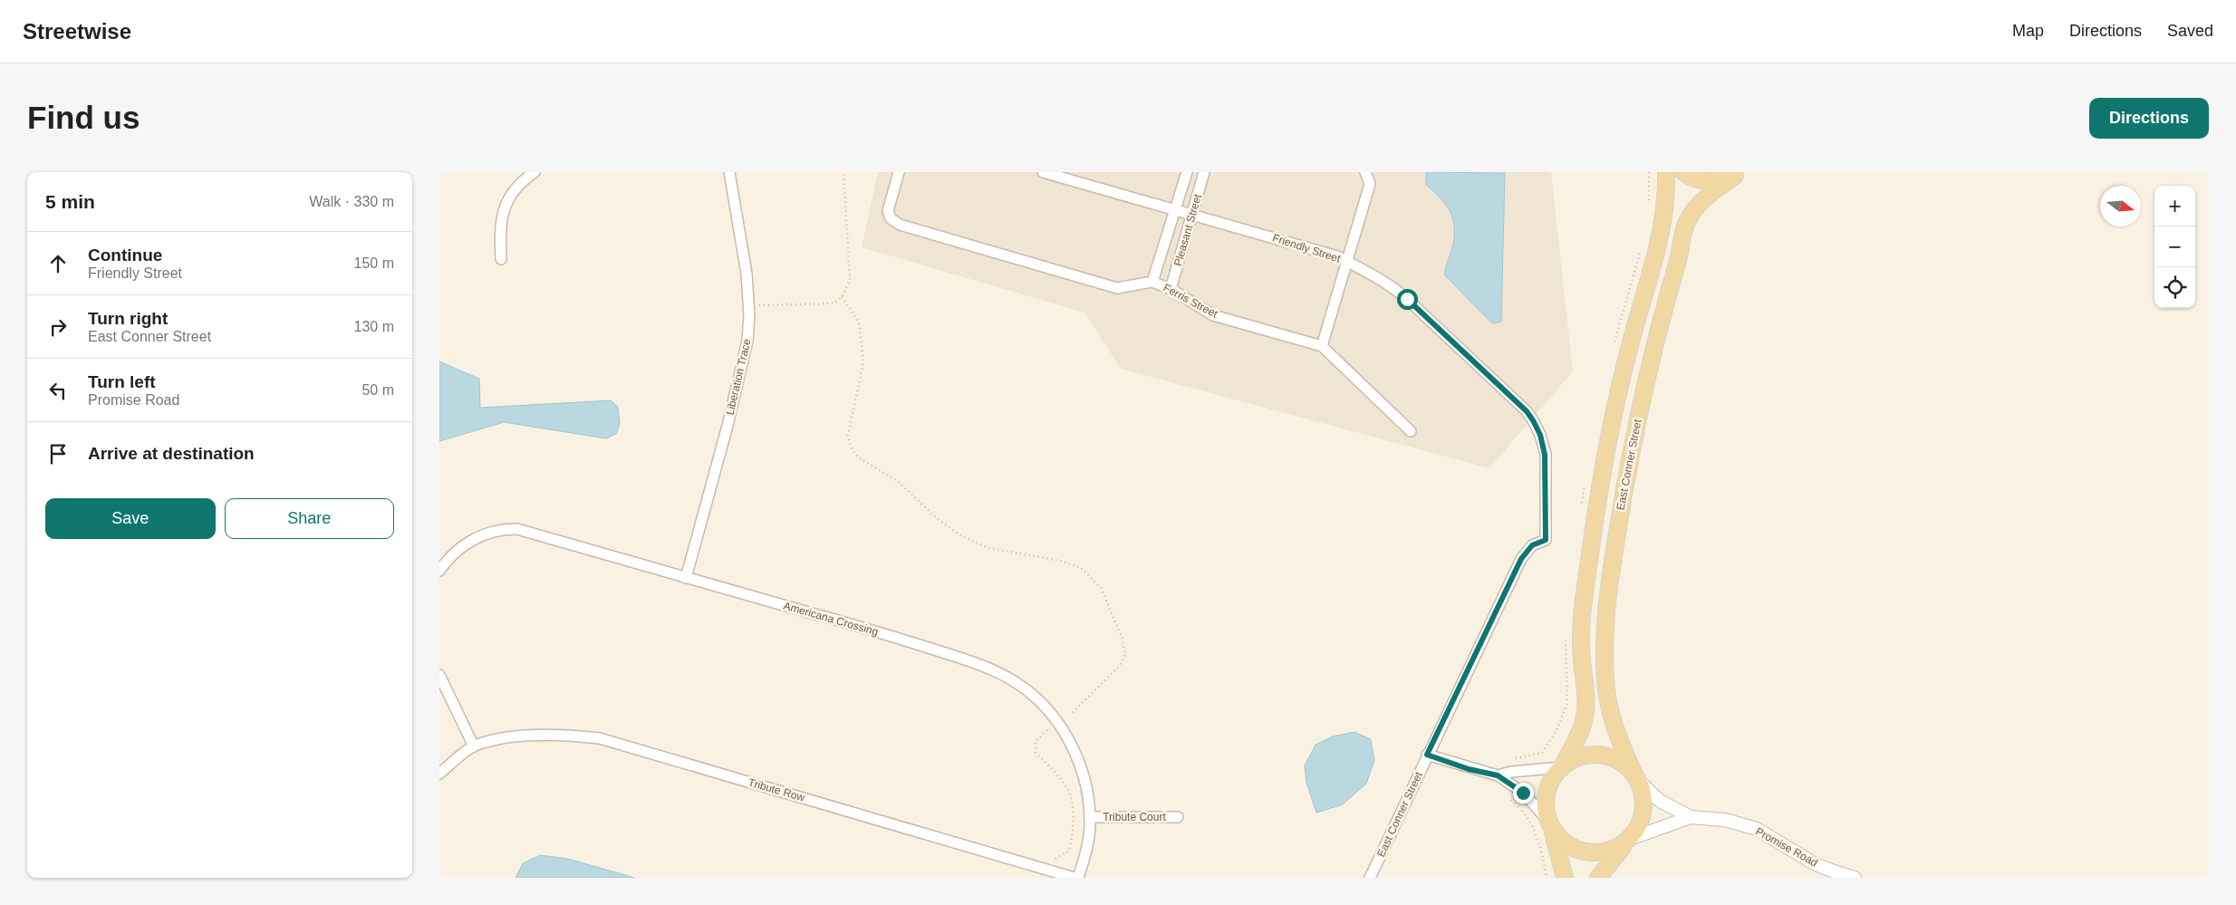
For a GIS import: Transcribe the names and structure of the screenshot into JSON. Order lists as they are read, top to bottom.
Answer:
{
  "streets": {
    "main road": ["East Conner Street"],
    "street": [
      "Pleasant Street",
      "Friendly Street",
      "Ferris Street",
      "Liberation Trace",
      "Americana Crossing",
      "Tribute Row",
      "Tribute Court",
      "Promise Road"
    ]
  },
  "crossings": [
    ["Pleasant Street", "Friendly Street"],
    ["Pleasant Street", "Ferris Street"],
    ["Friendly Street", "East Conner Street"],
    ["Liberation Trace", "Americana Crossing"],
    ["East Conner Street", "Promise Road"],
    ["Americana Crossing", "Tribute Court"]
  ],
  "north": "right",
  "page": {
    "header": "Streetwise",
    "nav": ["Map", "Directions", "Saved"],
    "buttons": [
      "Directions",
      ["Save", "Share"]
    ],
    "title": "Find us",
    "heading": ["5 min", "Walk · 330 m"],
    "map_buttons": ["+", "−"],
    "list": [
      ["Continue", "Friendly Street", "150 m"],
      ["Turn right", "East Conner Street", "130 m"],
      ["Turn left", "Promise Road", "50 m"],
      "Arrive at destination"
    ]
  }
}
